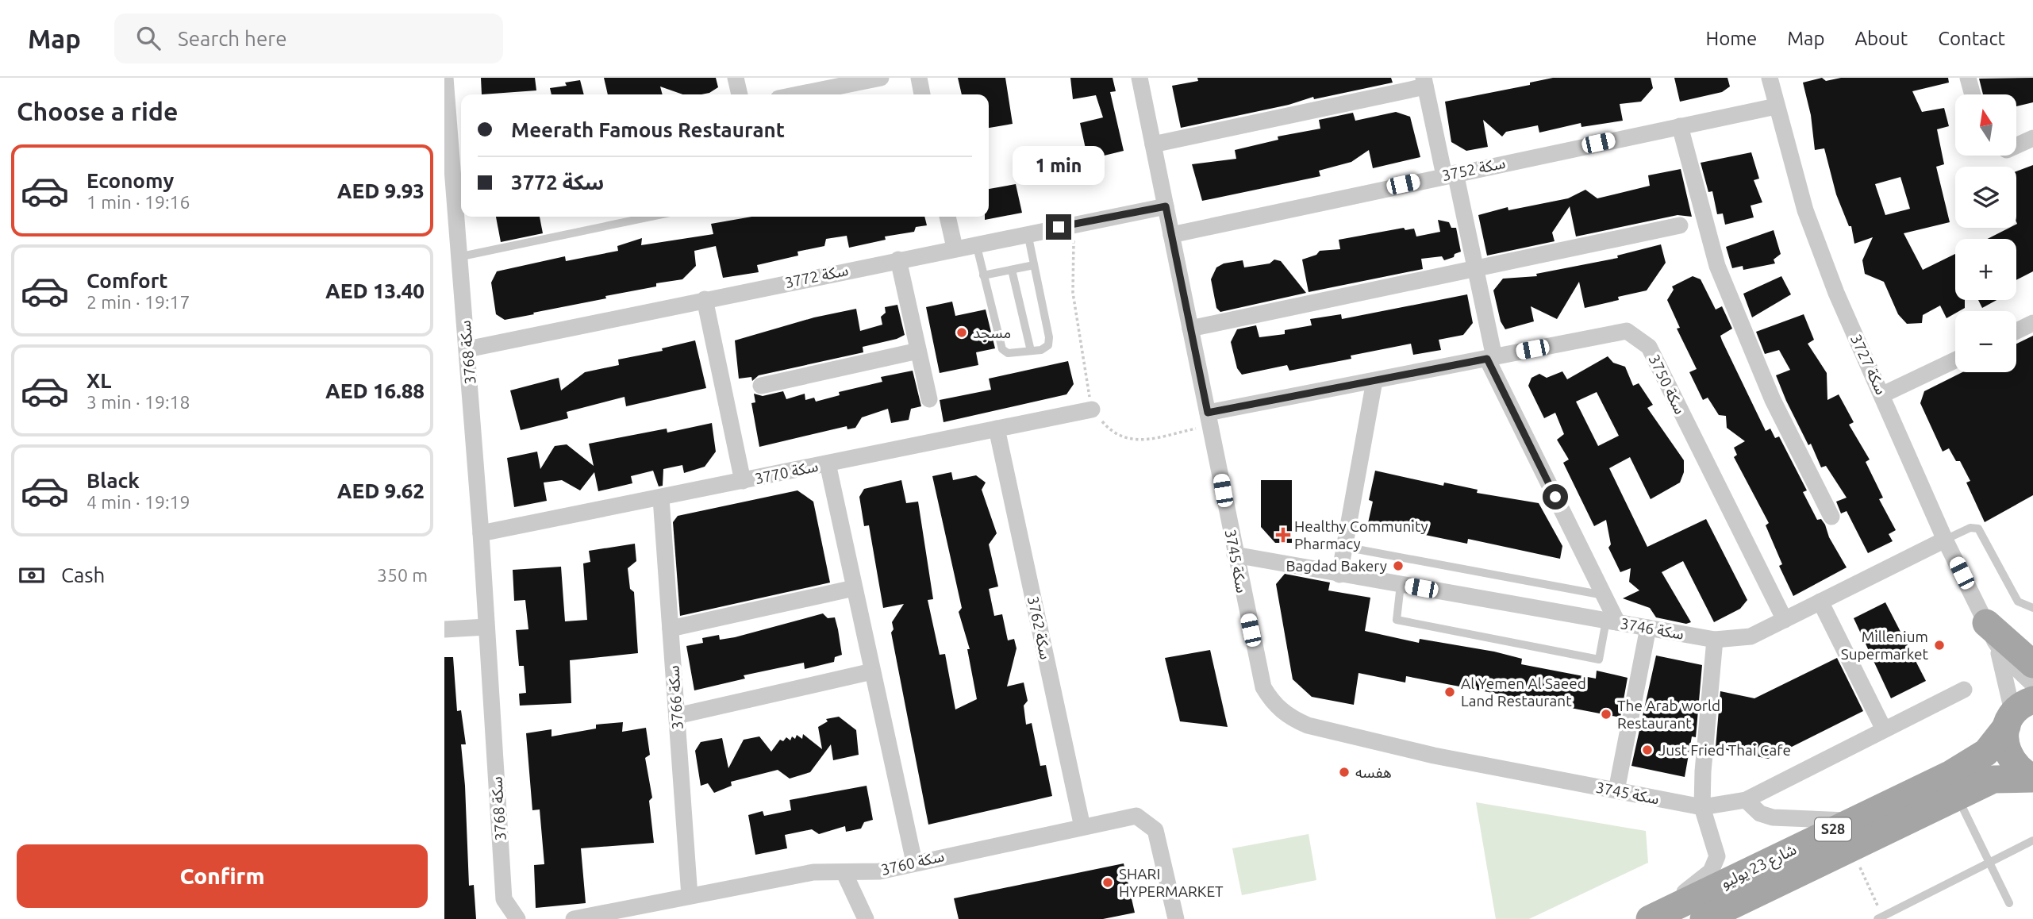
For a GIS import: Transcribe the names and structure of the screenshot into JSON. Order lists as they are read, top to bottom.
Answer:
{
  "streets": {
    "main road": ["S28", "شارع 23 يوليو"],
    "street": [
      "سكة 3752",
      "سكة 3772",
      "سكة 3768",
      "سكة 3727",
      "سكة 3750",
      "سكة 3770",
      "سكة 3745",
      "سكة 3762",
      "سكة 3746",
      "سكة 3766",
      "سكة 3760"
    ]
  },
  "crossings": [
    ["سكة 3752", "سكة 3727"],
    ["سكة 3752", "سكة 3745"],
    ["سكة 3772", "سكة 3768"],
    ["سكة 3772", "سكة 3745"],
    ["سكة 3768", "سكة 3770"],
    ["سكة 3727", "سكة 3746"],
    ["سكة 3727", "S28"],
    ["سكة 3727", "شارع 23 يوليو"],
    ["سكة 3750", "سكة 3745"],
    ["سكة 3750", "سكة 3746"],
    ["سكة 3770", "سكة 3762"],
    ["سكة 3770", "سكة 3766"],
    ["سكة 3745", "سكة 3746"],
    ["سكة 3762", "سكة 3760"],
    ["سكة 3766", "سكة 3760"],
    ["S28", "شارع 23 يوليو"]
  ],
  "places": {
    "other": [
      "مسجد",
      "Bagdad Bakery",
      "Millenium Supermarket",
      "Al Yemen Al Saeed Land Restaurant",
      "The Arab world Restaurant",
      "Just Fried Thai Cafe",
      "هفسه",
      "SHARI HYPERMARKET"
    ],
    "health": ["Healthy Community Pharmacy"]
  },
  "north": "top",
  "page": {
    "header": "Map",
    "search": "Search here",
    "nav": [
      "Home",
      "Map",
      "About",
      "Contact"
    ],
    "heading": "Choose a ride",
    "map_buttons": ["+", "−"],
    "banner": ["Meerath Famous Restaurant", "سكة 3772"],
    "list": [
      {
        "name": "Economy",
        "note": "1 min · 19:16",
        "value": "AED 9.93"
      },
      {
        "name": "Comfort",
        "note": "2 min · 19:17",
        "value": "AED 13.40"
      },
      {
        "name": "XL",
        "note": "3 min · 19:18",
        "value": "AED 16.88"
      },
      {
        "name": "Black",
        "note": "4 min · 19:19",
        "value": "AED 9.62"
      }
    ],
    "bubble": "1 min",
    "pay": ["Cash", "350 m"],
    "buttons": "Confirm"
  }
}
